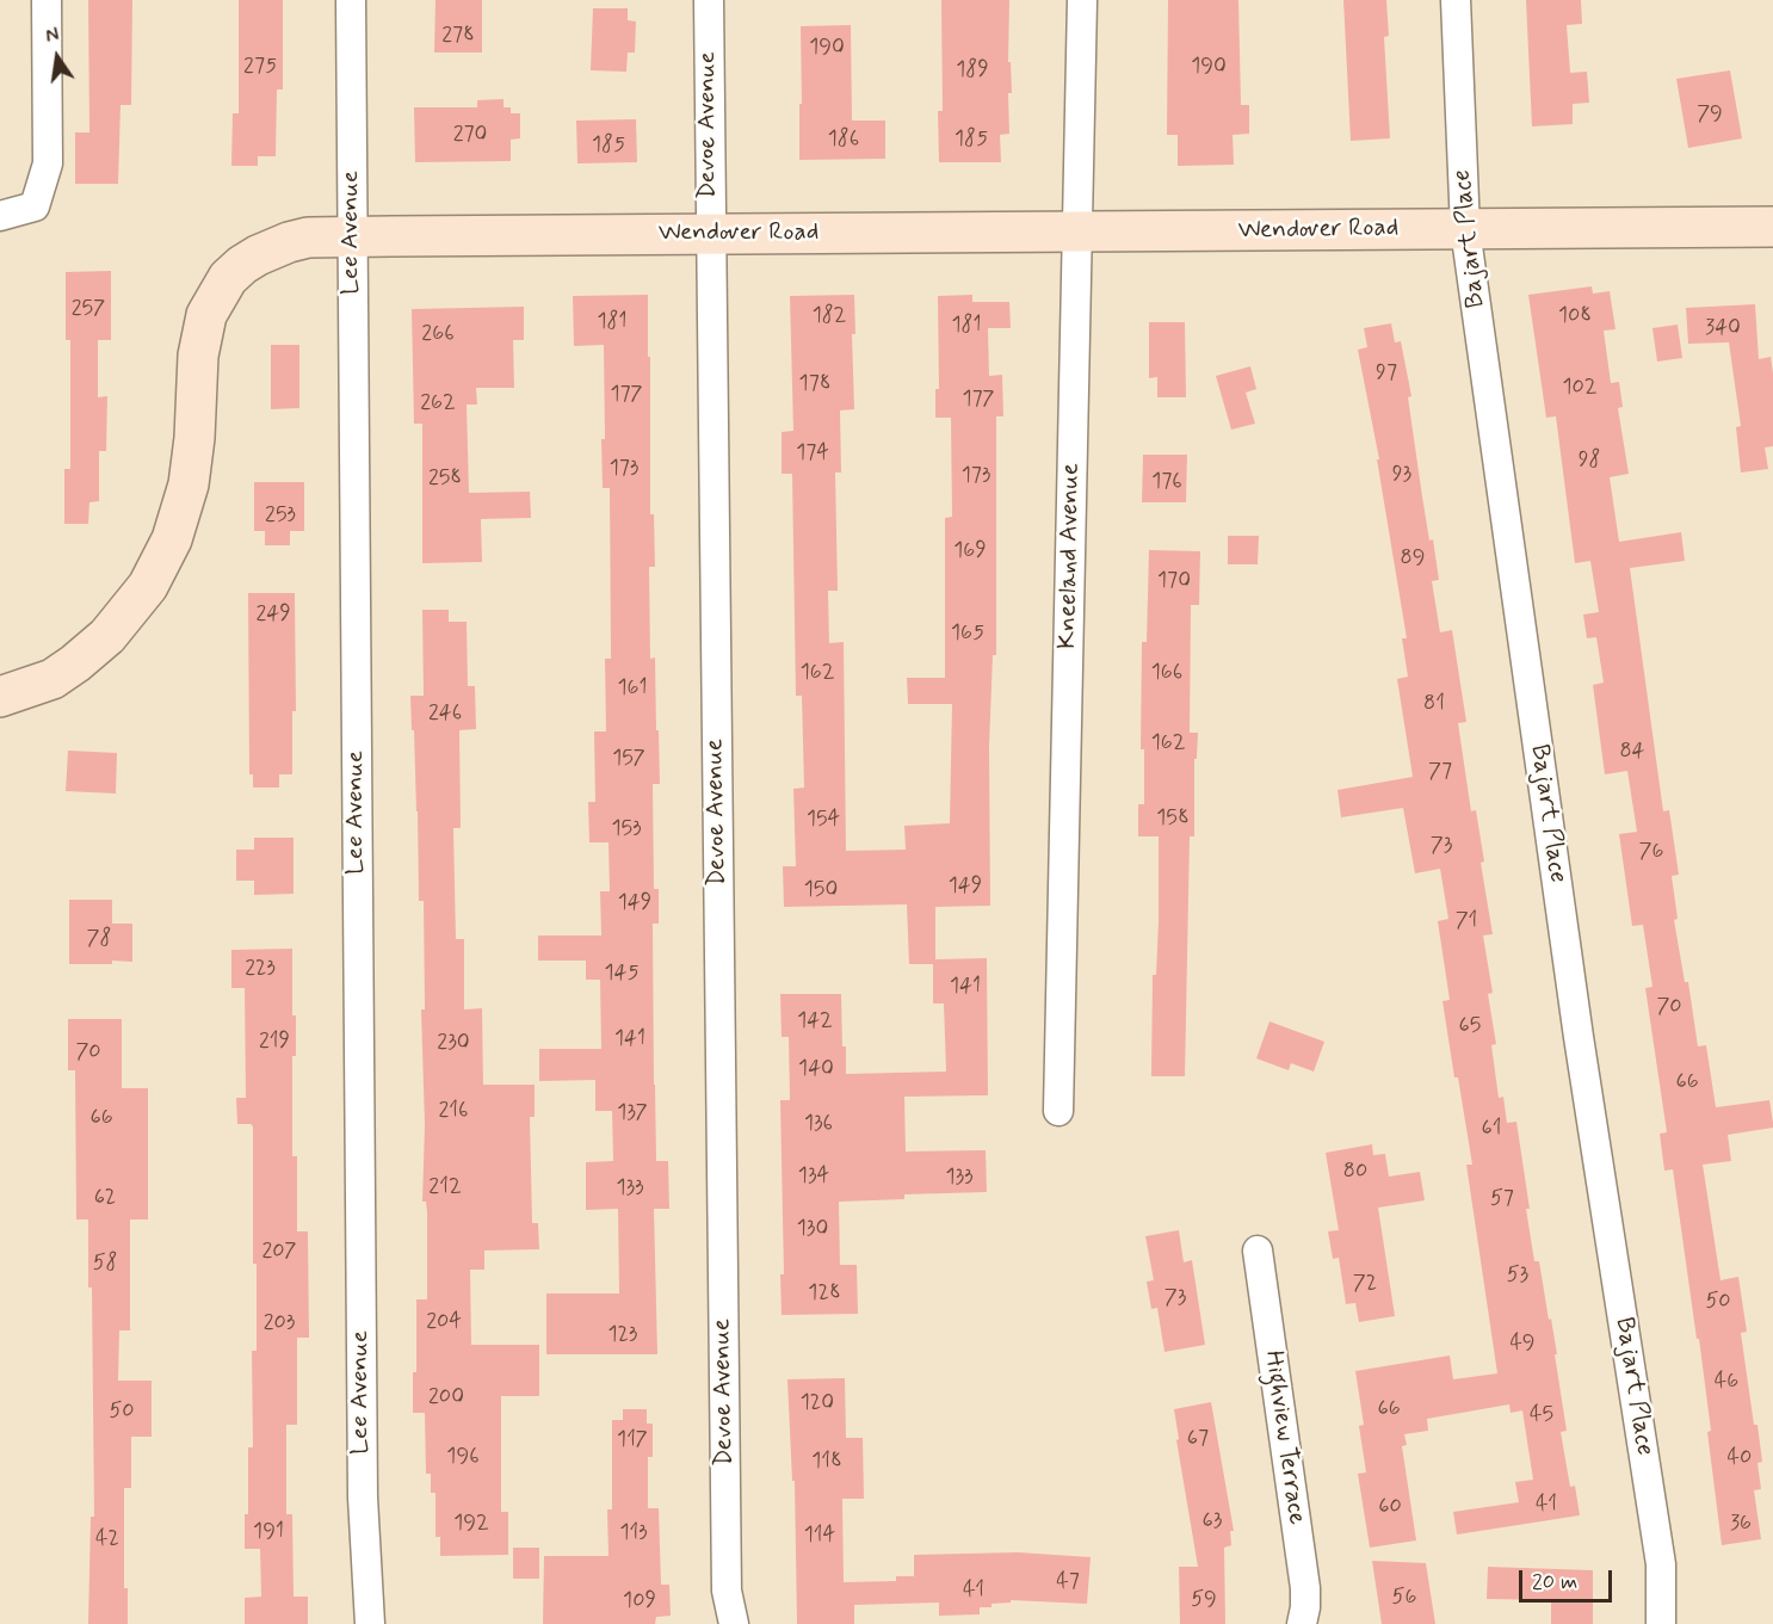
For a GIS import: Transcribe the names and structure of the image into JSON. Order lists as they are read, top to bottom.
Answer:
{
  "streets": {
    "street": [
      "Devoe Avenue",
      "Wendover Road",
      "Lee Avenue",
      "Bajart Place",
      "Kneeland Avenue",
      "Highview Terrace"
    ]
  },
  "crossings": [
    ["Devoe Avenue", "Wendover Road"],
    ["Wendover Road", "Lee Avenue"],
    ["Wendover Road", "Bajart Place"],
    ["Wendover Road", "Kneeland Avenue"]
  ],
  "house_numbers": [
    "278",
    "190",
    "275",
    "190",
    "189",
    "79",
    "270",
    "186",
    "185",
    "185",
    "257",
    "182",
    "108",
    "181",
    "181",
    "340",
    "266",
    "97",
    "178",
    "102",
    "177",
    "177",
    "262",
    "174",
    "98",
    "173",
    "93",
    "173",
    "258",
    "176",
    "253",
    "169",
    "89",
    "170",
    "249",
    "165",
    "162",
    "166",
    "161",
    "81",
    "246",
    "162",
    "84",
    "157",
    "77",
    "158",
    "154",
    "153",
    "73",
    "76",
    "149",
    "150",
    "149",
    "71",
    "78",
    "223",
    "145",
    "141",
    "70",
    "142",
    "65",
    "141",
    "219",
    "230",
    "70",
    "140",
    "66",
    "216",
    "137",
    "66",
    "136",
    "61",
    "80",
    "134",
    "133",
    "212",
    "133",
    "62",
    "57",
    "130",
    "207",
    "58",
    "53",
    "72",
    "128",
    "73",
    "50",
    "204",
    "203",
    "123",
    "49",
    "46",
    "200",
    "120",
    "66",
    "50",
    "45",
    "67",
    "117",
    "196",
    "40",
    "118",
    "41",
    "60",
    "63",
    "192",
    "36",
    "191",
    "113",
    "114",
    "42",
    "47",
    "41",
    "56",
    "59",
    "109"
  ],
  "scale_bar": "20 m",
  "north": "top"
}
